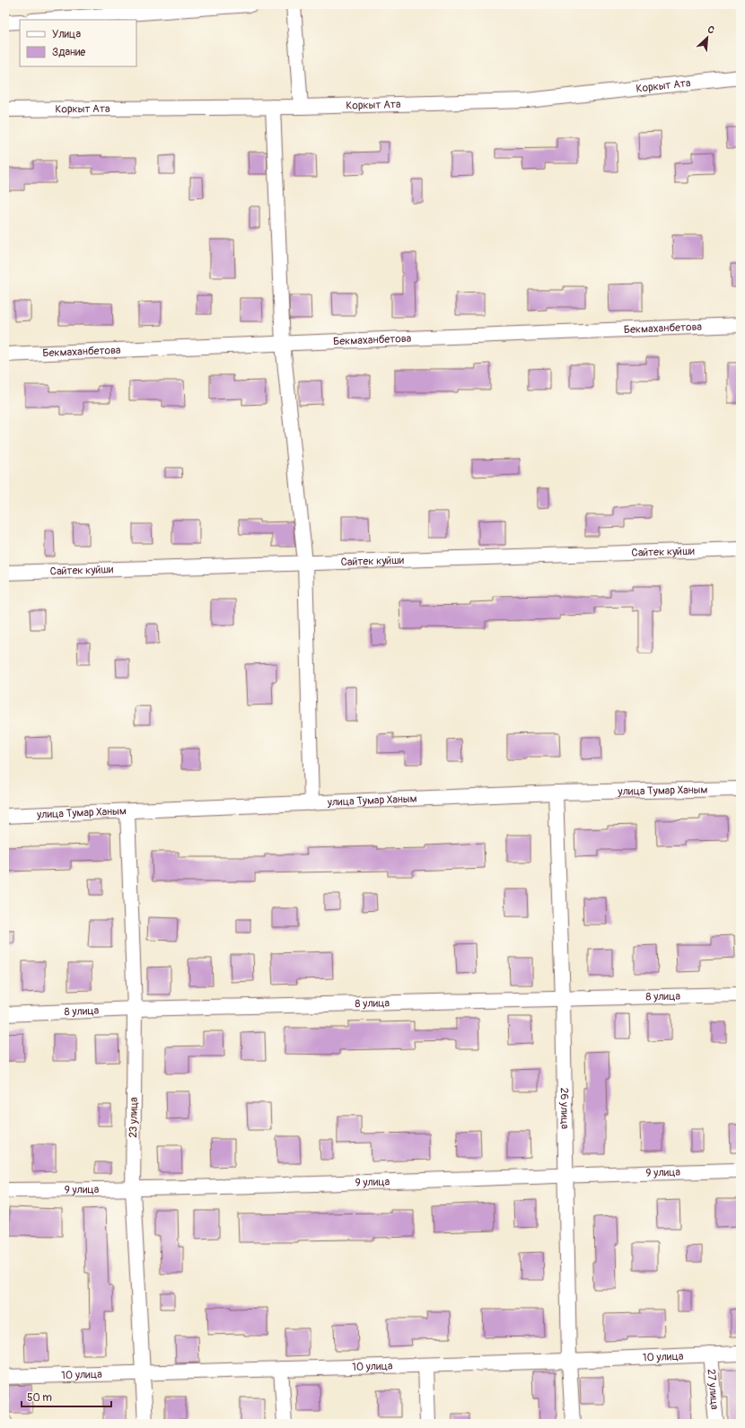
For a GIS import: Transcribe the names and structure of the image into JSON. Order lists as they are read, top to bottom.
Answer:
{
  "streets": {
    "street": [
      "Коркыт Ата",
      "Бекмаханбетова",
      "Сайтек куйши",
      "улица Тумар Ханым",
      "8 улица",
      "26 улица",
      "23 улица",
      "9 улица",
      "10 улица",
      "27 улица"
    ]
  },
  "crossings": [
    ["улица Тумар Ханым", "26 улица"],
    ["улица Тумар Ханым", "23 улица"],
    ["8 улица", "26 улица"],
    ["8 улица", "23 улица"],
    ["26 улица", "9 улица"],
    ["26 улица", "10 улица"],
    ["23 улица", "9 улица"],
    ["23 улица", "10 улица"],
    ["10 улица", "27 улица"]
  ],
  "legend": ["Улица", "Здание"],
  "scale_bar": "50 m",
  "north": "top right"
}
